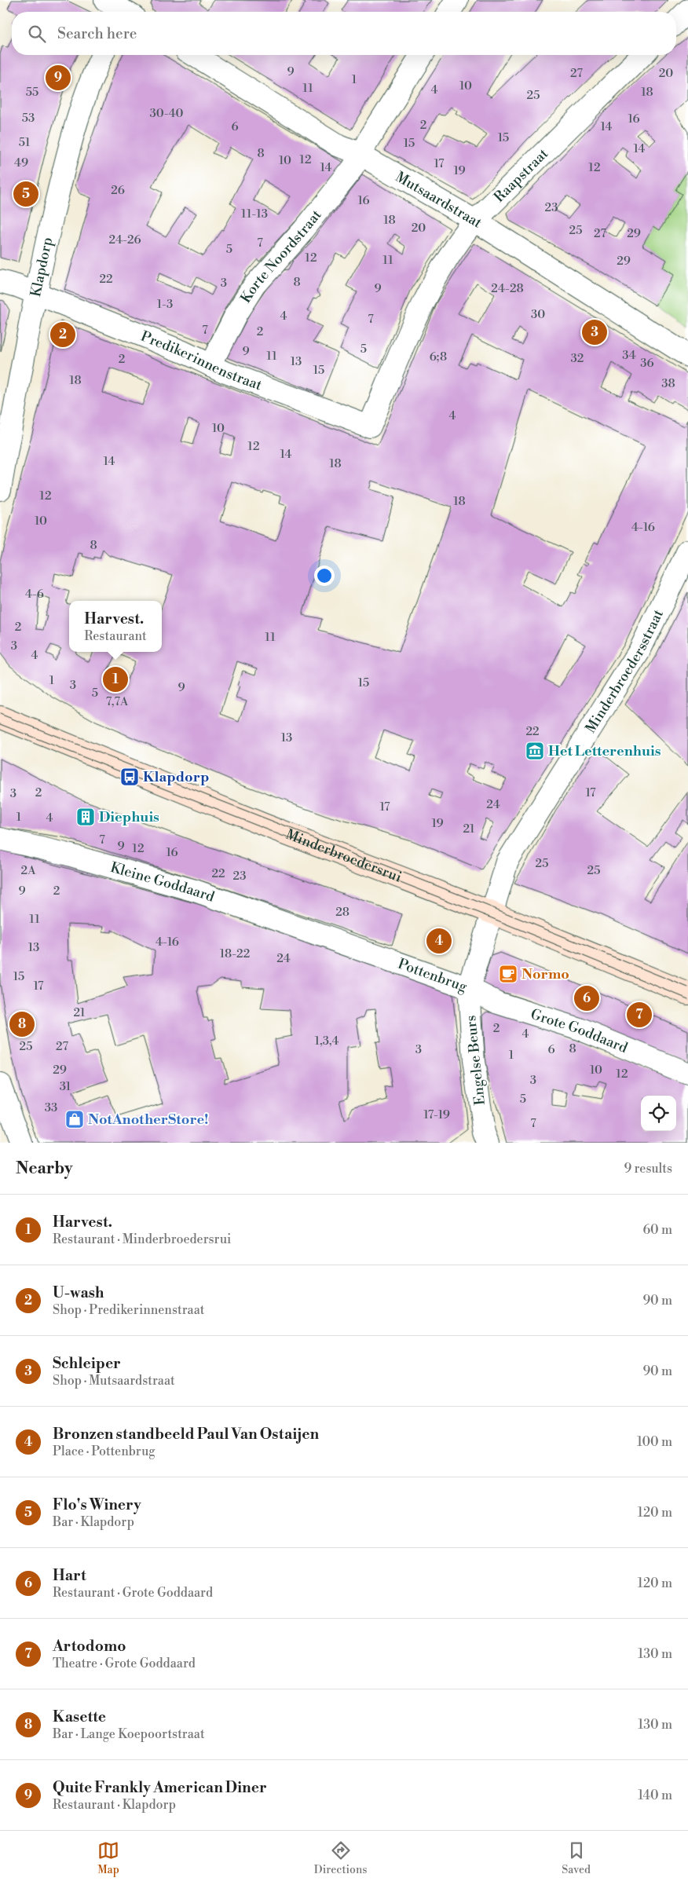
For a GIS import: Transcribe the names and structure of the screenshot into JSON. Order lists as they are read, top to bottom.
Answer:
{
  "streets": {
    "street": [
      "Raapstraat",
      "Mutsaardstraat",
      "Korte Noordstraat",
      "Klapdorp",
      "Predikerinnenstraat",
      "Minderbroedersstraat",
      "Minderbroedersrui",
      "Kleine Goddaard",
      "Pottenbrug",
      "Grote Goddaard",
      "Engelse Beurs"
    ]
  },
  "crossings": [
    ["Raapstraat", "Mutsaardstraat"],
    ["Raapstraat", "Predikerinnenstraat"],
    ["Mutsaardstraat", "Korte Noordstraat"],
    ["Korte Noordstraat", "Predikerinnenstraat"],
    ["Klapdorp", "Predikerinnenstraat"],
    ["Minderbroedersstraat", "Minderbroedersrui"],
    ["Minderbroedersstraat", "Pottenbrug"],
    ["Minderbroedersrui", "Pottenbrug"],
    ["Kleine Goddaard", "Pottenbrug"],
    ["Pottenbrug", "Grote Goddaard"],
    ["Pottenbrug", "Engelse Beurs"],
    ["Grote Goddaard", "Engelse Beurs"]
  ],
  "places": {
    "museum": ["Het Letterenhuis"],
    "bus stop": ["Klapdorp"],
    "building": ["Diephuis"],
    "cafe": ["Normo"],
    "shop": ["NotAnotherStore!"]
  },
  "house_numbers": [
    "9",
    "27",
    "20",
    "1",
    "10",
    "11",
    "4",
    "55",
    "18",
    "25",
    "30-40",
    "53",
    "16",
    "2",
    "6",
    "14",
    "15",
    "51",
    "15",
    "14",
    "8",
    "12",
    "10",
    "49",
    "17",
    "14",
    "12",
    "19",
    "26",
    "16",
    "23",
    "11-13",
    "18",
    "20",
    "25",
    "27",
    "29",
    "24-26",
    "7",
    "5",
    "12",
    "11",
    "29",
    "22",
    "8",
    "3",
    "9",
    "24-28",
    "1-3",
    "30",
    "4",
    "7",
    "7",
    "2",
    "5",
    "9",
    "34",
    "11",
    "6;8",
    "32",
    "2",
    "13",
    "36",
    "15",
    "18",
    "38",
    "4",
    "10",
    "12",
    "14",
    "14",
    "18",
    "12",
    "18",
    "10",
    "4-16",
    "8",
    "4-6",
    "2",
    "11",
    "3",
    "4",
    "1",
    "15",
    "3",
    "9",
    "5",
    "7,7A",
    "22",
    "13",
    "2",
    "17",
    "3",
    "24",
    "17",
    "1",
    "4",
    "19",
    "21",
    "7",
    "9",
    "12",
    "16",
    "25",
    "2A",
    "25",
    "22",
    "23",
    "9",
    "2",
    "28",
    "11",
    "4-16",
    "13",
    "18-22",
    "24",
    "15",
    "17",
    "21",
    "2",
    "4",
    "1,3,4",
    "25",
    "27",
    "8",
    "3",
    "6",
    "1",
    "29",
    "10",
    "12",
    "3",
    "31",
    "5",
    "33",
    "17-19",
    "7"
  ],
  "page": {
    "search": "Search here",
    "pins": [
      "9",
      "5",
      "3",
      "2",
      "1",
      "4",
      "6",
      "7",
      "8"
    ],
    "popup": ["Harvest.", "Restaurant"],
    "heading": ["Nearby", "9 results"],
    "list": [
      {
        "mark": "1",
        "name": "Harvest.",
        "note": "Restaurant · Minderbroedersrui",
        "value": "60 m"
      },
      {
        "mark": "2",
        "name": "U-wash",
        "note": "Shop · Predikerinnenstraat",
        "value": "90 m"
      },
      {
        "mark": "3",
        "name": "Schleiper",
        "note": "Shop · Mutsaardstraat",
        "value": "90 m"
      },
      {
        "mark": "4",
        "name": "Bronzen standbeeld Paul Van Ostaijen",
        "note": "Place · Pottenbrug",
        "value": "100 m"
      },
      {
        "mark": "5",
        "name": "Flo's Winery",
        "note": "Bar · Klapdorp",
        "value": "120 m"
      },
      {
        "mark": "6",
        "name": "Hart",
        "note": "Restaurant · Grote Goddaard",
        "value": "120 m"
      },
      {
        "mark": "7",
        "name": "Artodomo",
        "note": "Theatre · Grote Goddaard",
        "value": "130 m"
      },
      {
        "mark": "8",
        "name": "Kasette",
        "note": "Bar · Lange Koepoortstraat",
        "value": "130 m"
      },
      {
        "mark": "9",
        "name": "Quite Frankly American Diner",
        "note": "Restaurant · Klapdorp",
        "value": "140 m"
      }
    ],
    "nav": ["Map", "Directions", "Saved"]
  }
}
